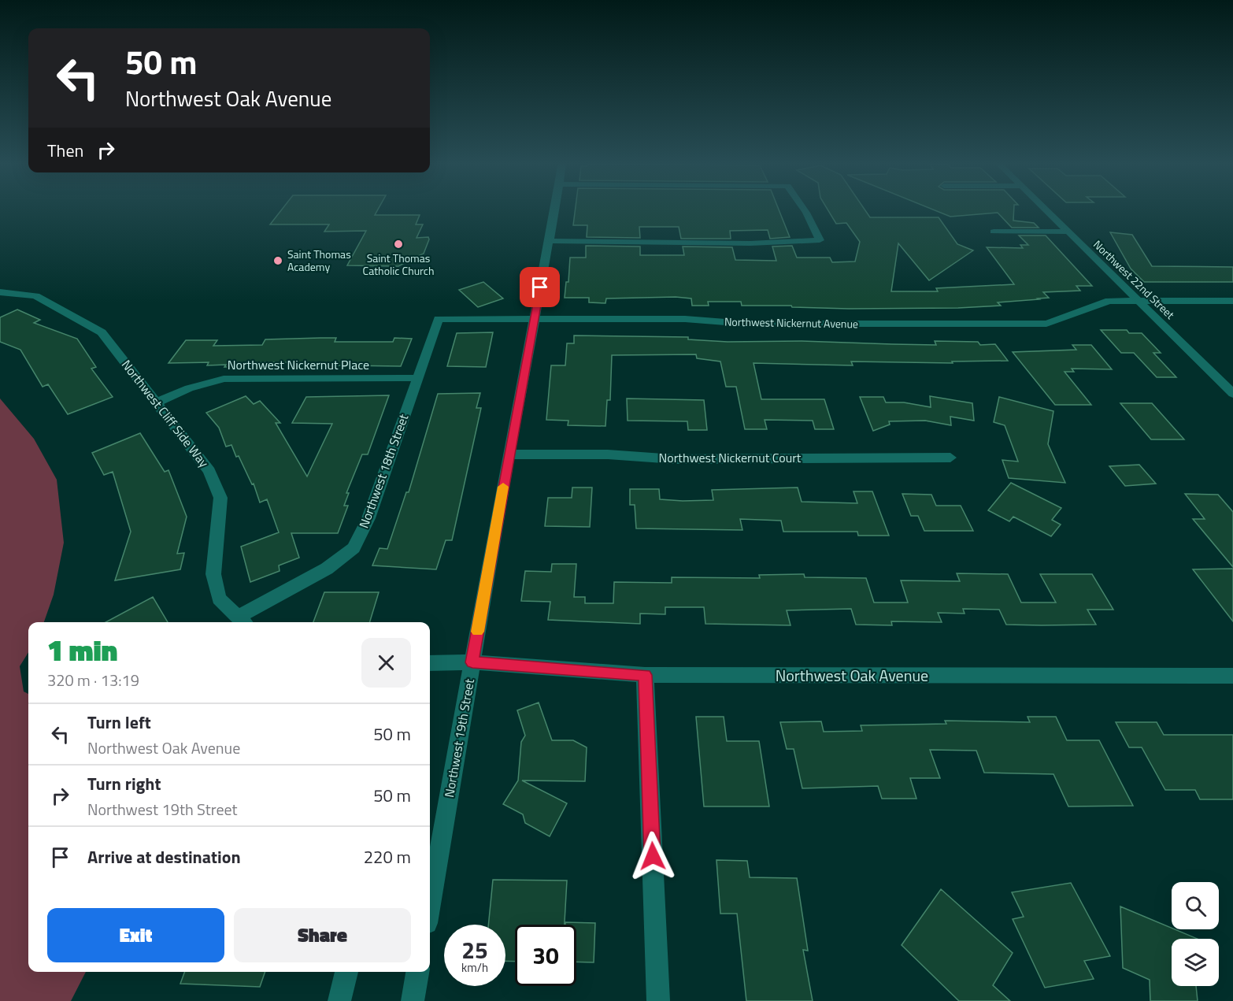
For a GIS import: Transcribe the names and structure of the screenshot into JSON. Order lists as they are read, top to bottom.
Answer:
{
  "streets": {
    "street": [
      "Northwest 22nd Street",
      "Northwest Nickernut Avenue",
      "Northwest Nickernut Place",
      "Northwest Cliff Side Way",
      "Northwest Nickernut Court",
      "Northwest 18th Street",
      "Northwest Oak Avenue",
      "Northwest 19th Street"
    ]
  },
  "crossings": [
    ["Northwest 22nd Street", "Northwest Nickernut Avenue"],
    ["Northwest Nickernut Avenue", "Northwest 18th Street"],
    ["Northwest Nickernut Avenue", "Northwest 19th Street"],
    ["Northwest Nickernut Place", "Northwest Cliff Side Way"],
    ["Northwest Nickernut Place", "Northwest 18th Street"],
    ["Northwest Cliff Side Way", "Northwest 18th Street"],
    ["Northwest Nickernut Court", "Northwest 19th Street"],
    ["Northwest Oak Avenue", "Northwest 19th Street"]
  ],
  "places": ["Saint Thomas Catholic Church", "Saint Thomas Academy"],
  "page": {
    "turn": ["50 m", "Northwest Oak Avenue"],
    "then": "Then",
    "heading": ["1 min", "320 m · 13:19"],
    "list": [
      {
        "name": "Turn left",
        "note": "Northwest Oak Avenue",
        "value": "50 m"
      },
      {
        "name": "Turn right",
        "note": "Northwest 19th Street",
        "value": "50 m"
      },
      {
        "name": "Arrive at destination",
        "value": "220 m"
      }
    ],
    "buttons": ["Exit", "Share"],
    "speed": "25 km/h",
    "limit": "30"
  }
}
